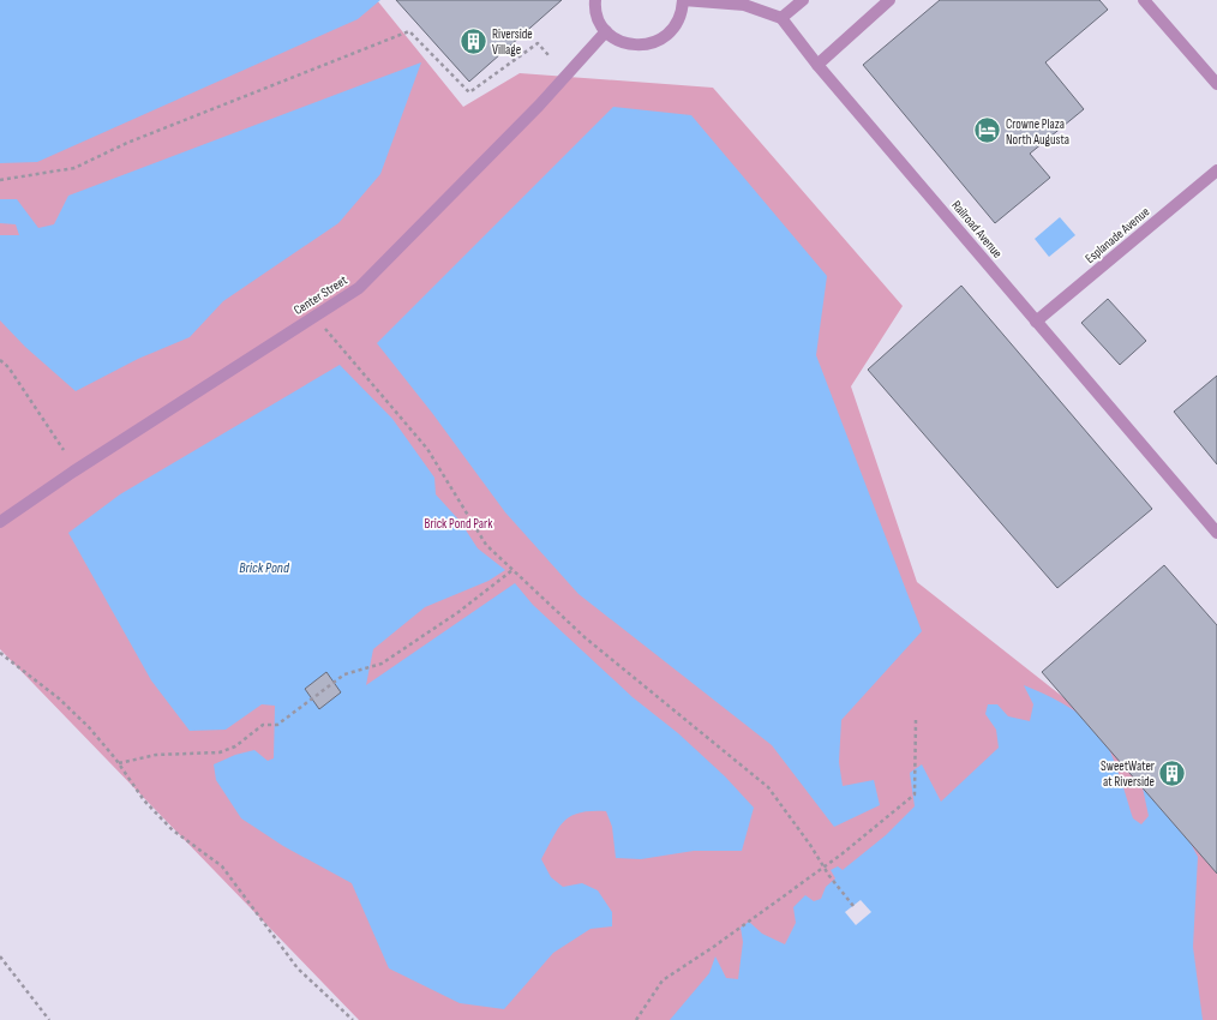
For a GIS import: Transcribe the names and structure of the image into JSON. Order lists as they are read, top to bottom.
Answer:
{
  "streets": {
    "street": ["Railroad Avenue", "Esplanade Avenue", "Center Street"]
  },
  "crossings": [
    ["Railroad Avenue", "Esplanade Avenue"]
  ],
  "water": ["Brick Pond"],
  "parks": ["Brick Pond Park"],
  "places": {
    "building": ["Riverside Village", "SweetWater at Riverside"],
    "hotel": ["Crowne Plaza North Augusta"]
  }
}
